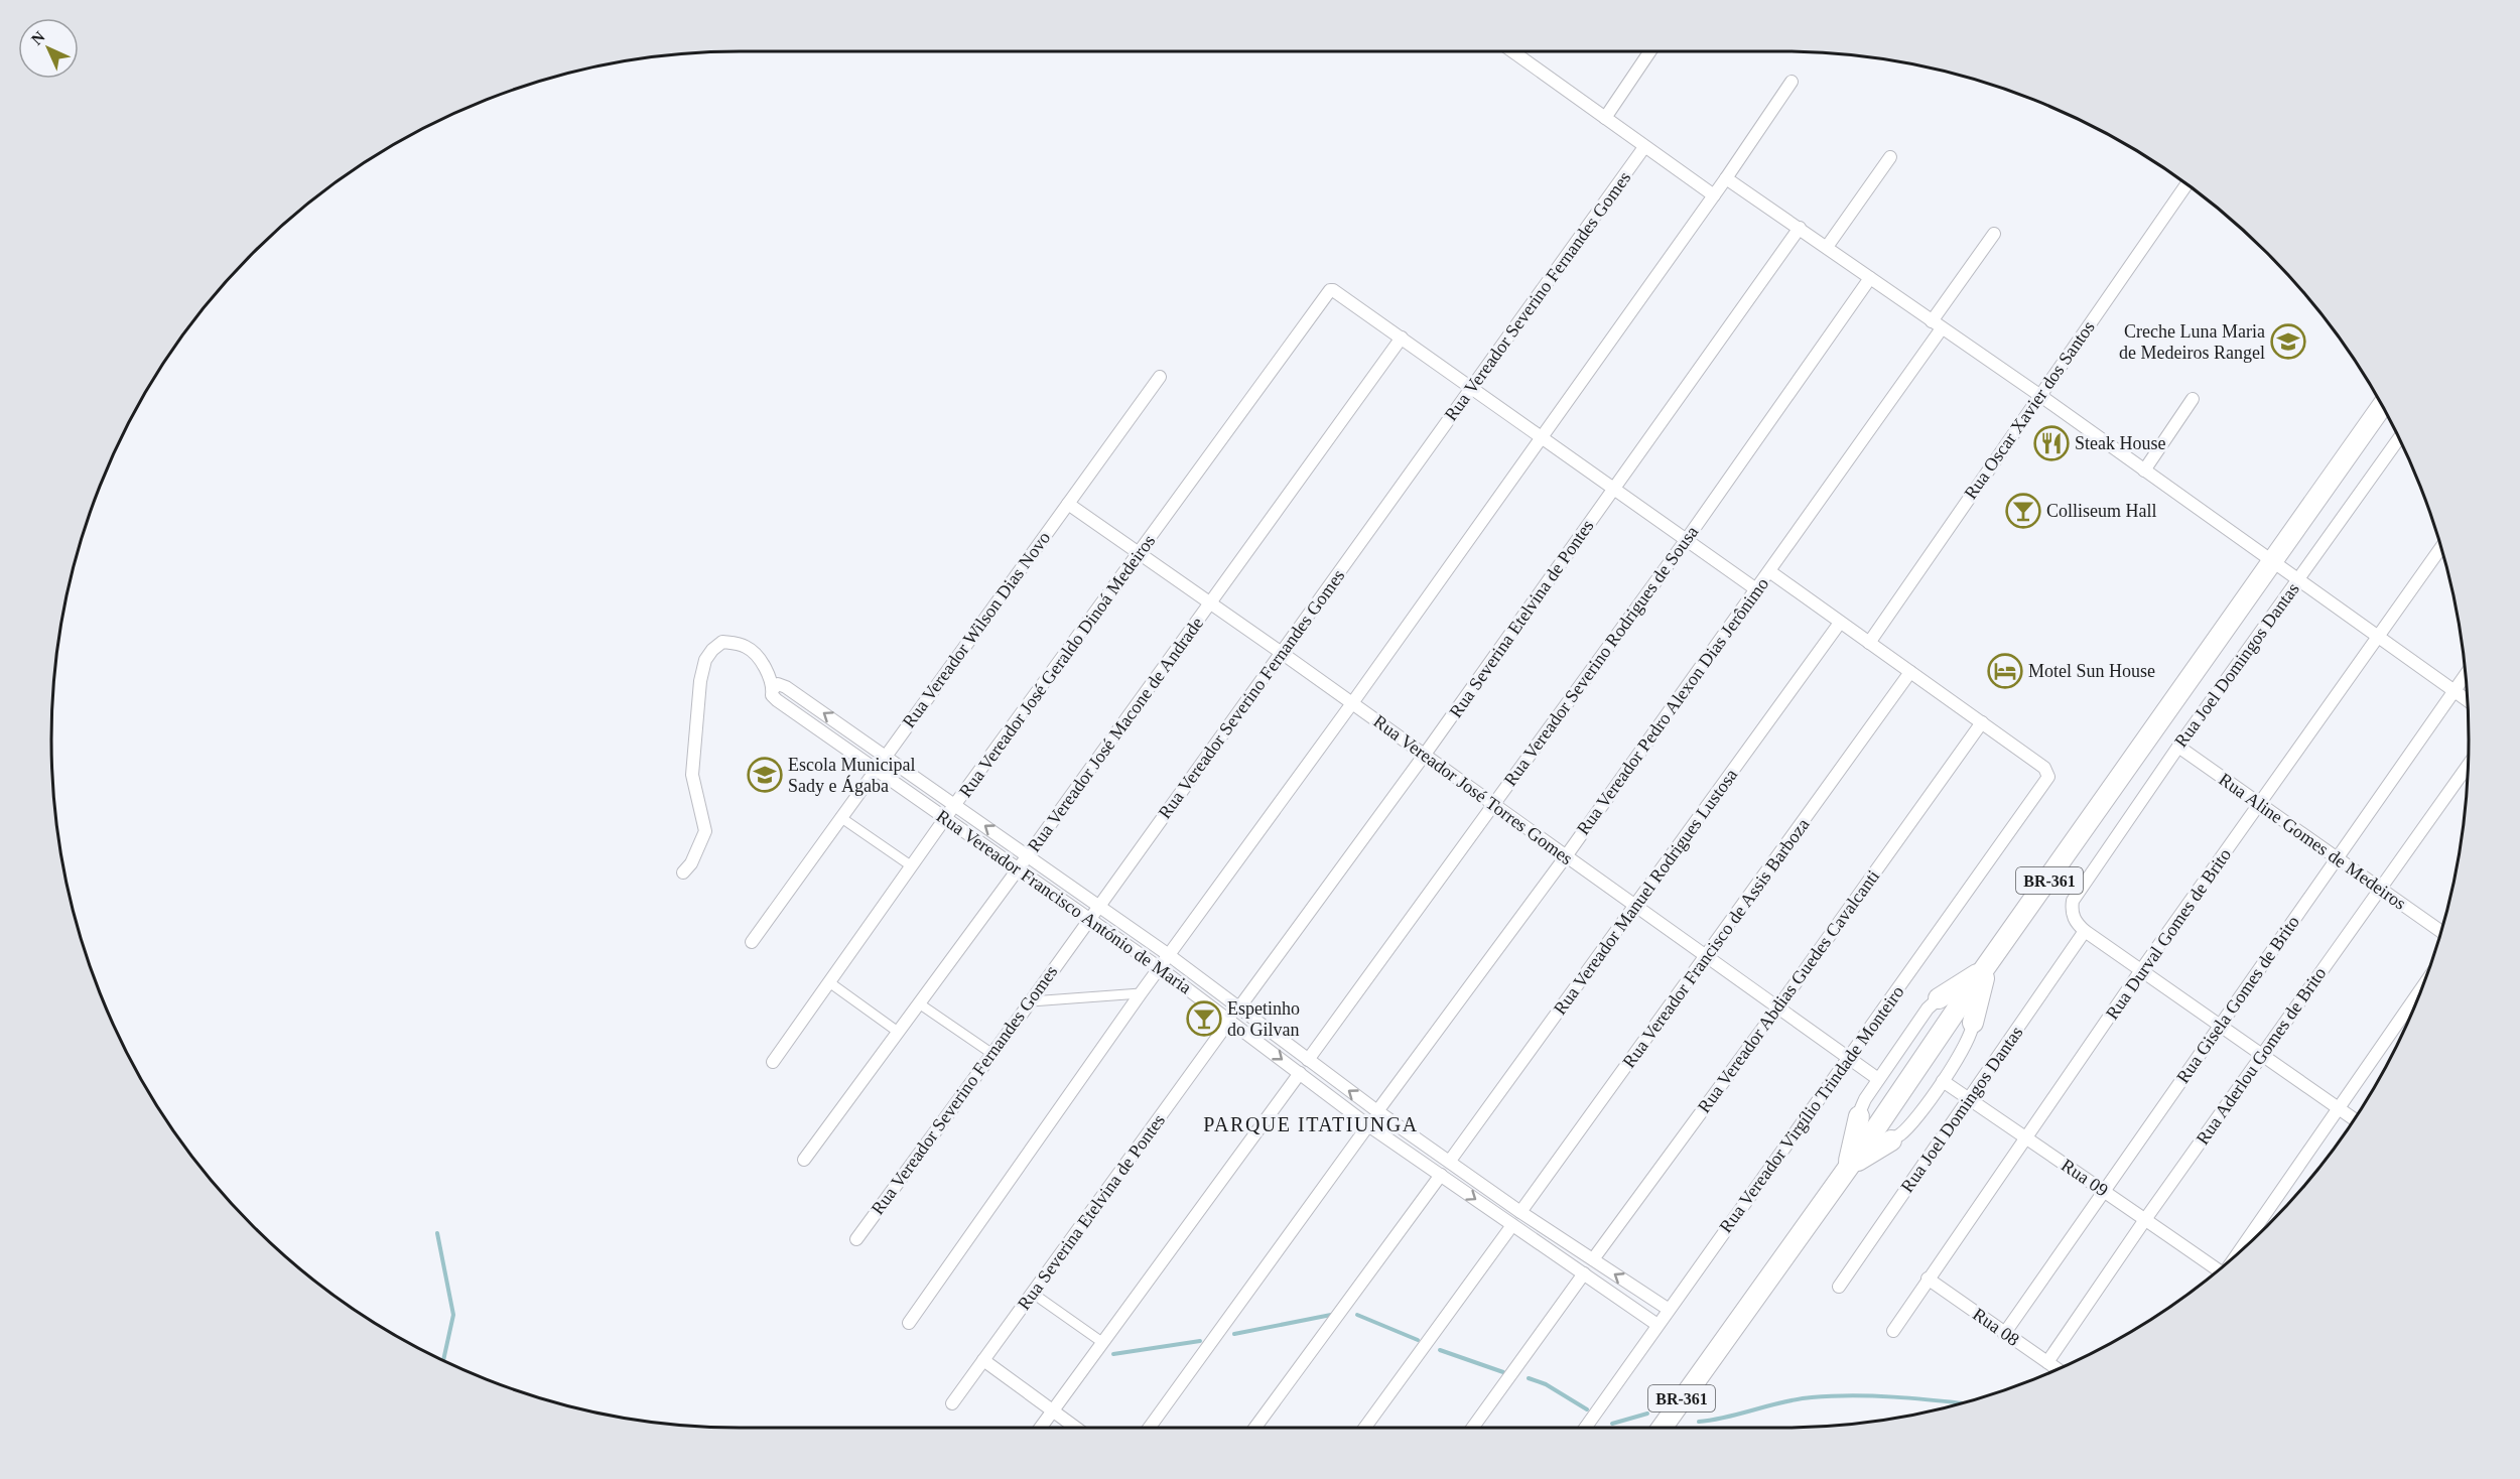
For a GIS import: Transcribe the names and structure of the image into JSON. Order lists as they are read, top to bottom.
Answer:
{
  "streets": {
    "main road": ["BR-361"],
    "street": [
      "Rua Vereador Severino Fernandes Gomes",
      "Rua Oscar Xavier dos Santos",
      "Rua Severina Etelvina de Pontes",
      "Rua Vereador Wilson Dias Novo",
      "Rua Vereador Severino Rodrigues de Sousa",
      "Rua Joel Domingos Dantas",
      "Rua Vereador José Geraldo Dinoá Medeiros",
      "Rua Vereador Pedro Alexon Dias Jerônimo",
      "Rua Vereador José Macone de Andrade",
      "Rua Vereador José Torres Gomes",
      "Rua Aline Gomes de Medeiros",
      "Rua Vereador Manuel Rodrigues Lustosa",
      "Rua Vereador Francisco António de Maria",
      "Rua Durval Gomes de Brito",
      "Rua Vereador Francisco de Assis Barboza",
      "Rua Vereador Abdias Guedes Cavalcanti",
      "Rua Gisela Gomes de Brito",
      "Rua Aderlou Gomes de Brito",
      "Rua Vereador Virgílio Trindade Monteiro",
      "Rua 09",
      "Rua 08"
    ]
  },
  "crossings": [
    ["Rua Vereador Severino Fernandes Gomes", "Rua Vereador José Torres Gomes"],
    ["Rua Vereador Severino Fernandes Gomes", "Rua Vereador Francisco António de Maria"],
    ["Rua Severina Etelvina de Pontes", "Rua Vereador José Torres Gomes"],
    ["Rua Severina Etelvina de Pontes", "Rua Vereador Francisco António de Maria"],
    ["Rua Vereador Wilson Dias Novo", "Rua Vereador José Torres Gomes"],
    ["Rua Vereador Wilson Dias Novo", "Rua Vereador Francisco António de Maria"],
    ["Rua Vereador Severino Rodrigues de Sousa", "Rua Vereador José Torres Gomes"],
    ["Rua Joel Domingos Dantas", "Rua Aline Gomes de Medeiros"],
    ["Rua Joel Domingos Dantas", "Rua 09"],
    ["Rua Vereador José Geraldo Dinoá Medeiros", "Rua Vereador José Macone de Andrade"],
    ["Rua Vereador José Geraldo Dinoá Medeiros", "Rua Vereador José Torres Gomes"],
    ["Rua Vereador José Geraldo Dinoá Medeiros", "Rua Vereador Francisco António de Maria"],
    ["Rua Vereador Pedro Alexon Dias Jerônimo", "Rua Vereador José Torres Gomes"],
    ["Rua Vereador José Macone de Andrade", "Rua Vereador José Torres Gomes"],
    ["Rua Vereador José Macone de Andrade", "Rua Vereador Francisco António de Maria"],
    ["Rua Vereador José Torres Gomes", "Rua Vereador Manuel Rodrigues Lustosa"],
    ["Rua Vereador José Torres Gomes", "Rua Vereador Francisco de Assis Barboza"],
    ["Rua Vereador José Torres Gomes", "Rua Vereador Abdias Guedes Cavalcanti"],
    ["Rua Vereador José Torres Gomes", "Rua Vereador Virgílio Trindade Monteiro"],
    ["Rua Aline Gomes de Medeiros", "Rua Durval Gomes de Brito"],
    ["Rua Aline Gomes de Medeiros", "Rua Gisela Gomes de Brito"],
    ["Rua Aline Gomes de Medeiros", "Rua Aderlou Gomes de Brito"],
    ["Rua Vereador Francisco António de Maria", "Rua Vereador Virgílio Trindade Monteiro"],
    ["Rua Durval Gomes de Brito", "Rua 09"],
    ["Rua Durval Gomes de Brito", "Rua 08"],
    ["Rua Vereador Abdias Guedes Cavalcanti", "Rua Vereador Virgílio Trindade Monteiro"],
    ["Rua Gisela Gomes de Brito", "Rua 09"],
    ["Rua Gisela Gomes de Brito", "Rua 08"],
    ["Rua Aderlou Gomes de Brito", "Rua 09"],
    ["Rua Aderlou Gomes de Brito", "Rua 08"]
  ],
  "districts": ["PARQUE ITATIUNGA"],
  "places": {
    "school or university": ["Creche Luna Maria de Medeiros Rangel", "Escola Municipal Sady e Ágaba"],
    "restaurant": ["Steak House"],
    "bar": ["Colliseum Hall", "Espetinho do Gilvan"],
    "hotel": ["Motel Sun House"]
  },
  "north": "top left"
}
